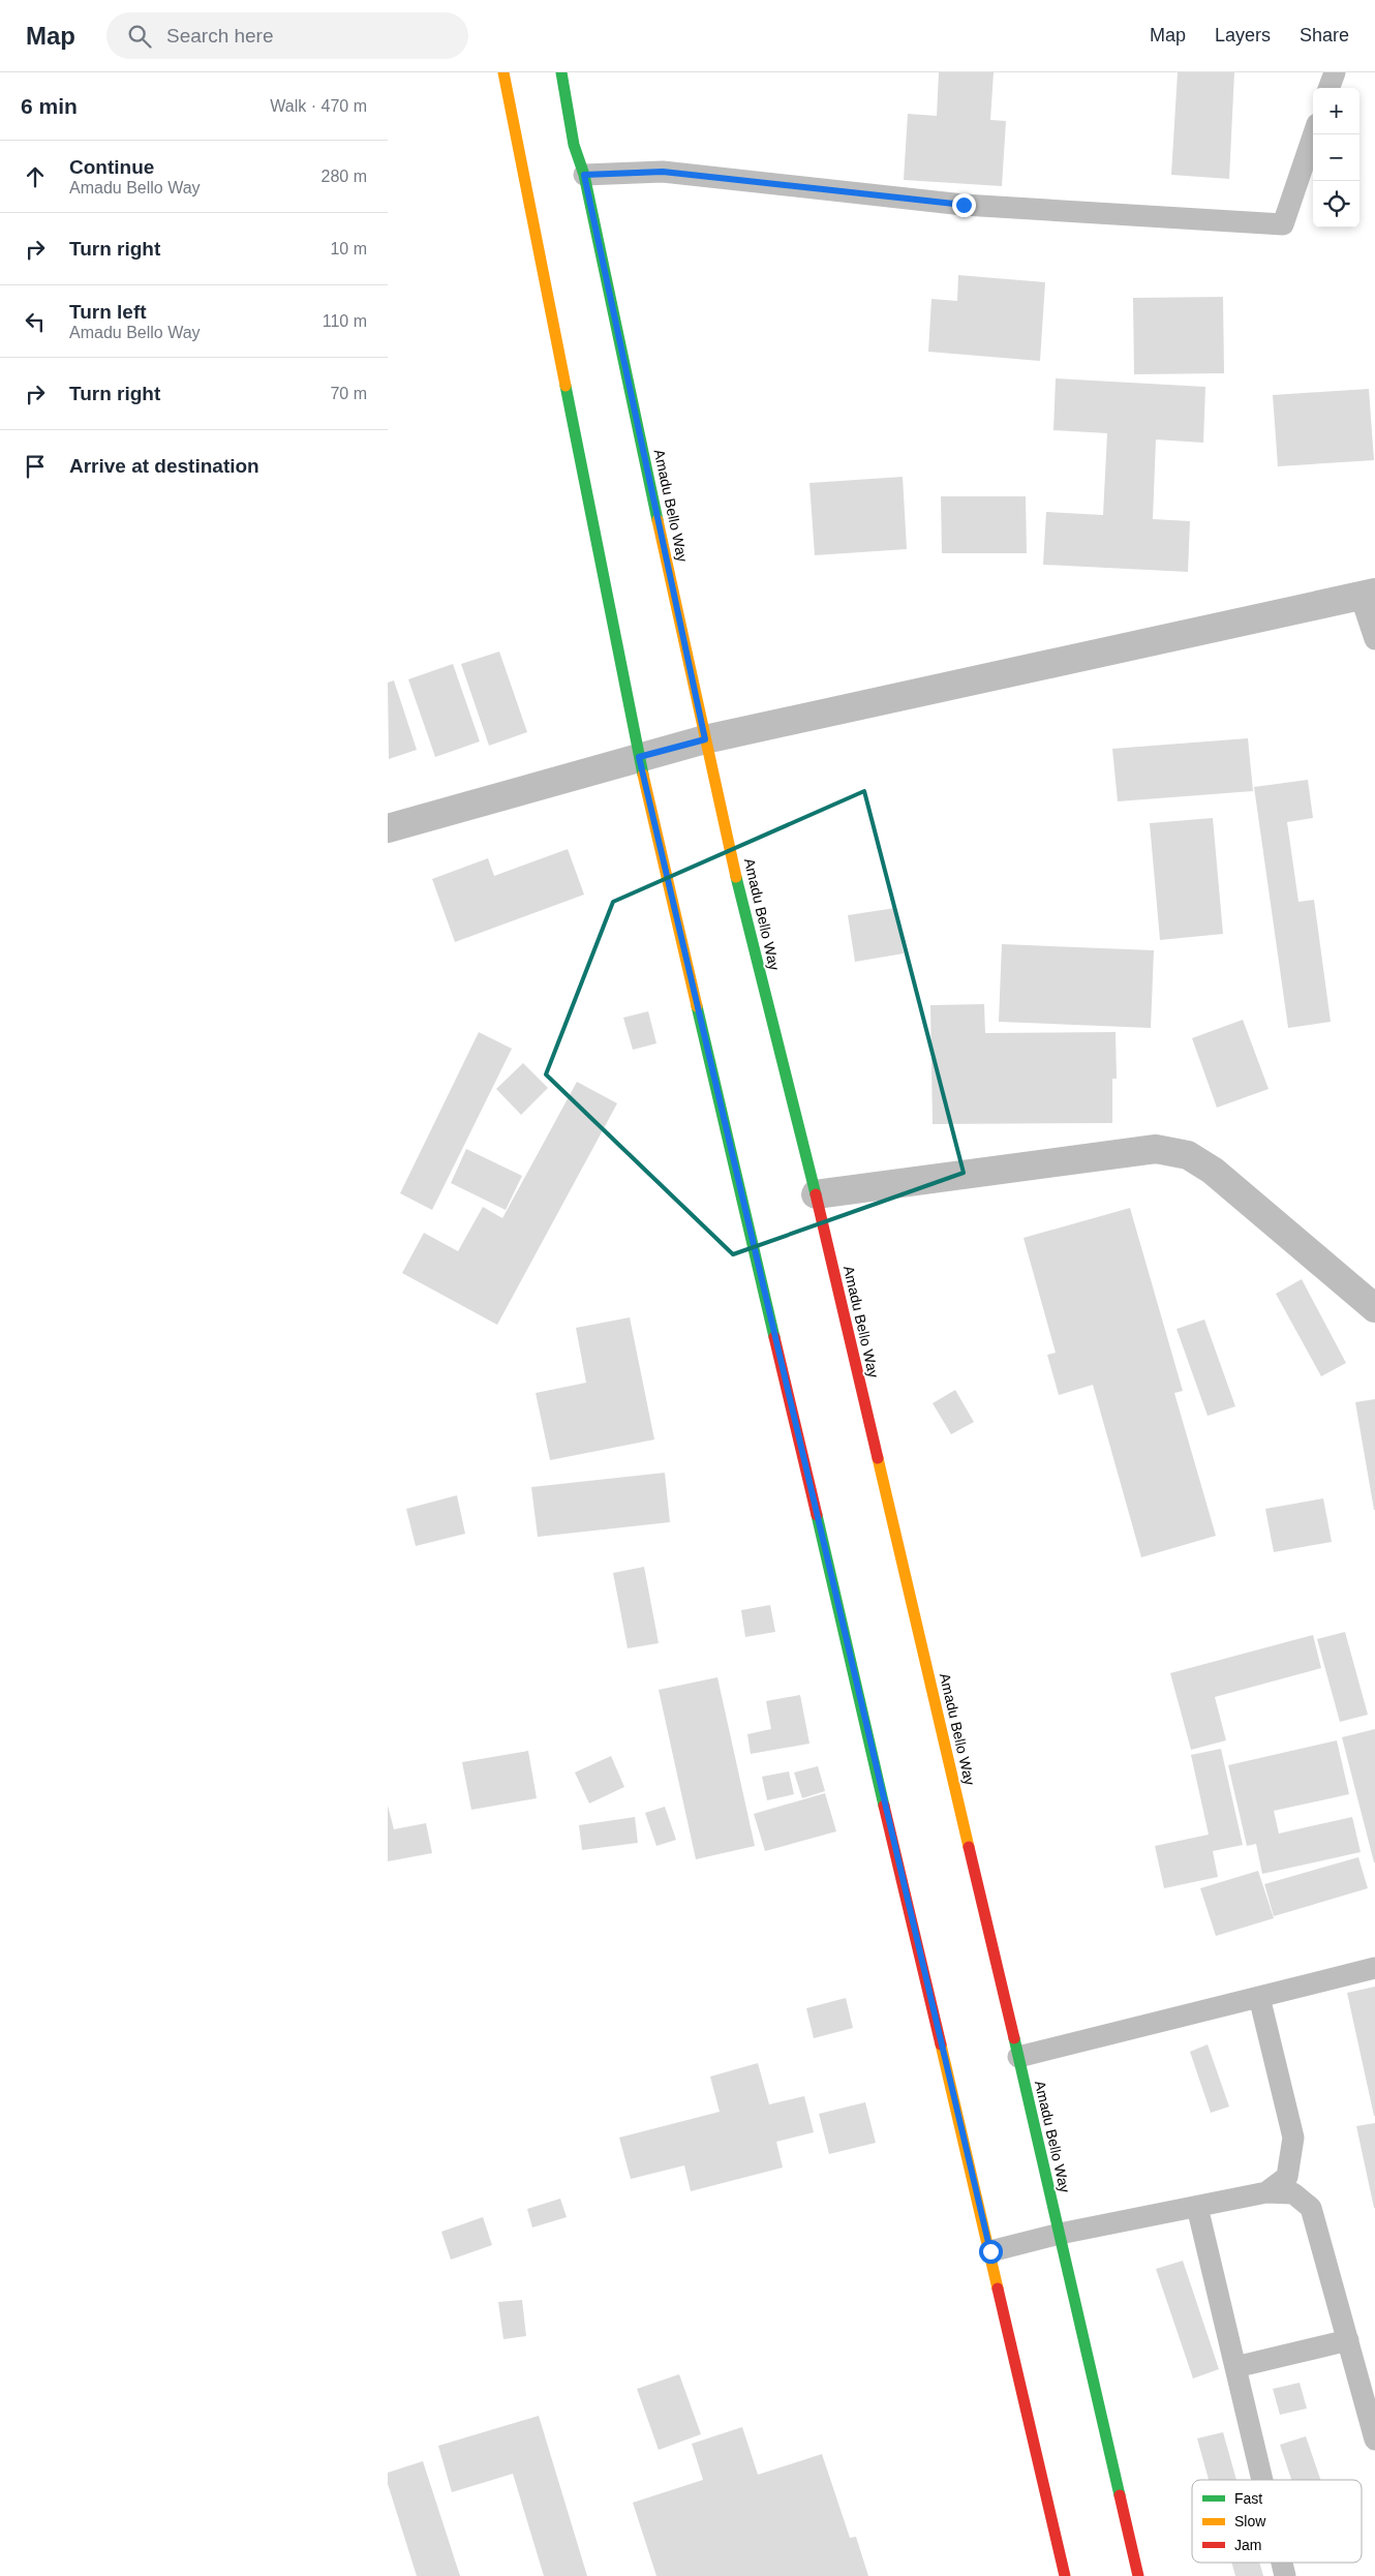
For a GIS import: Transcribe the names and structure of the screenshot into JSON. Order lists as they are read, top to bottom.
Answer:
{
  "streets": {
    "main road": ["Amadu Bello Way"]
  },
  "legend": ["Fast", "Slow", "Jam"],
  "page": {
    "header": "Map",
    "search": "Search here",
    "nav": ["Map", "Layers", "Share"],
    "heading": ["6 min", "Walk · 470 m"],
    "map_buttons": ["+", "−"],
    "list": [
      ["Continue", "Amadu Bello Way", "280 m"],
      ["Turn right", "10 m"],
      ["Turn left", "Amadu Bello Way", "110 m"],
      ["Turn right", "70 m"],
      "Arrive at destination"
    ]
  }
}
